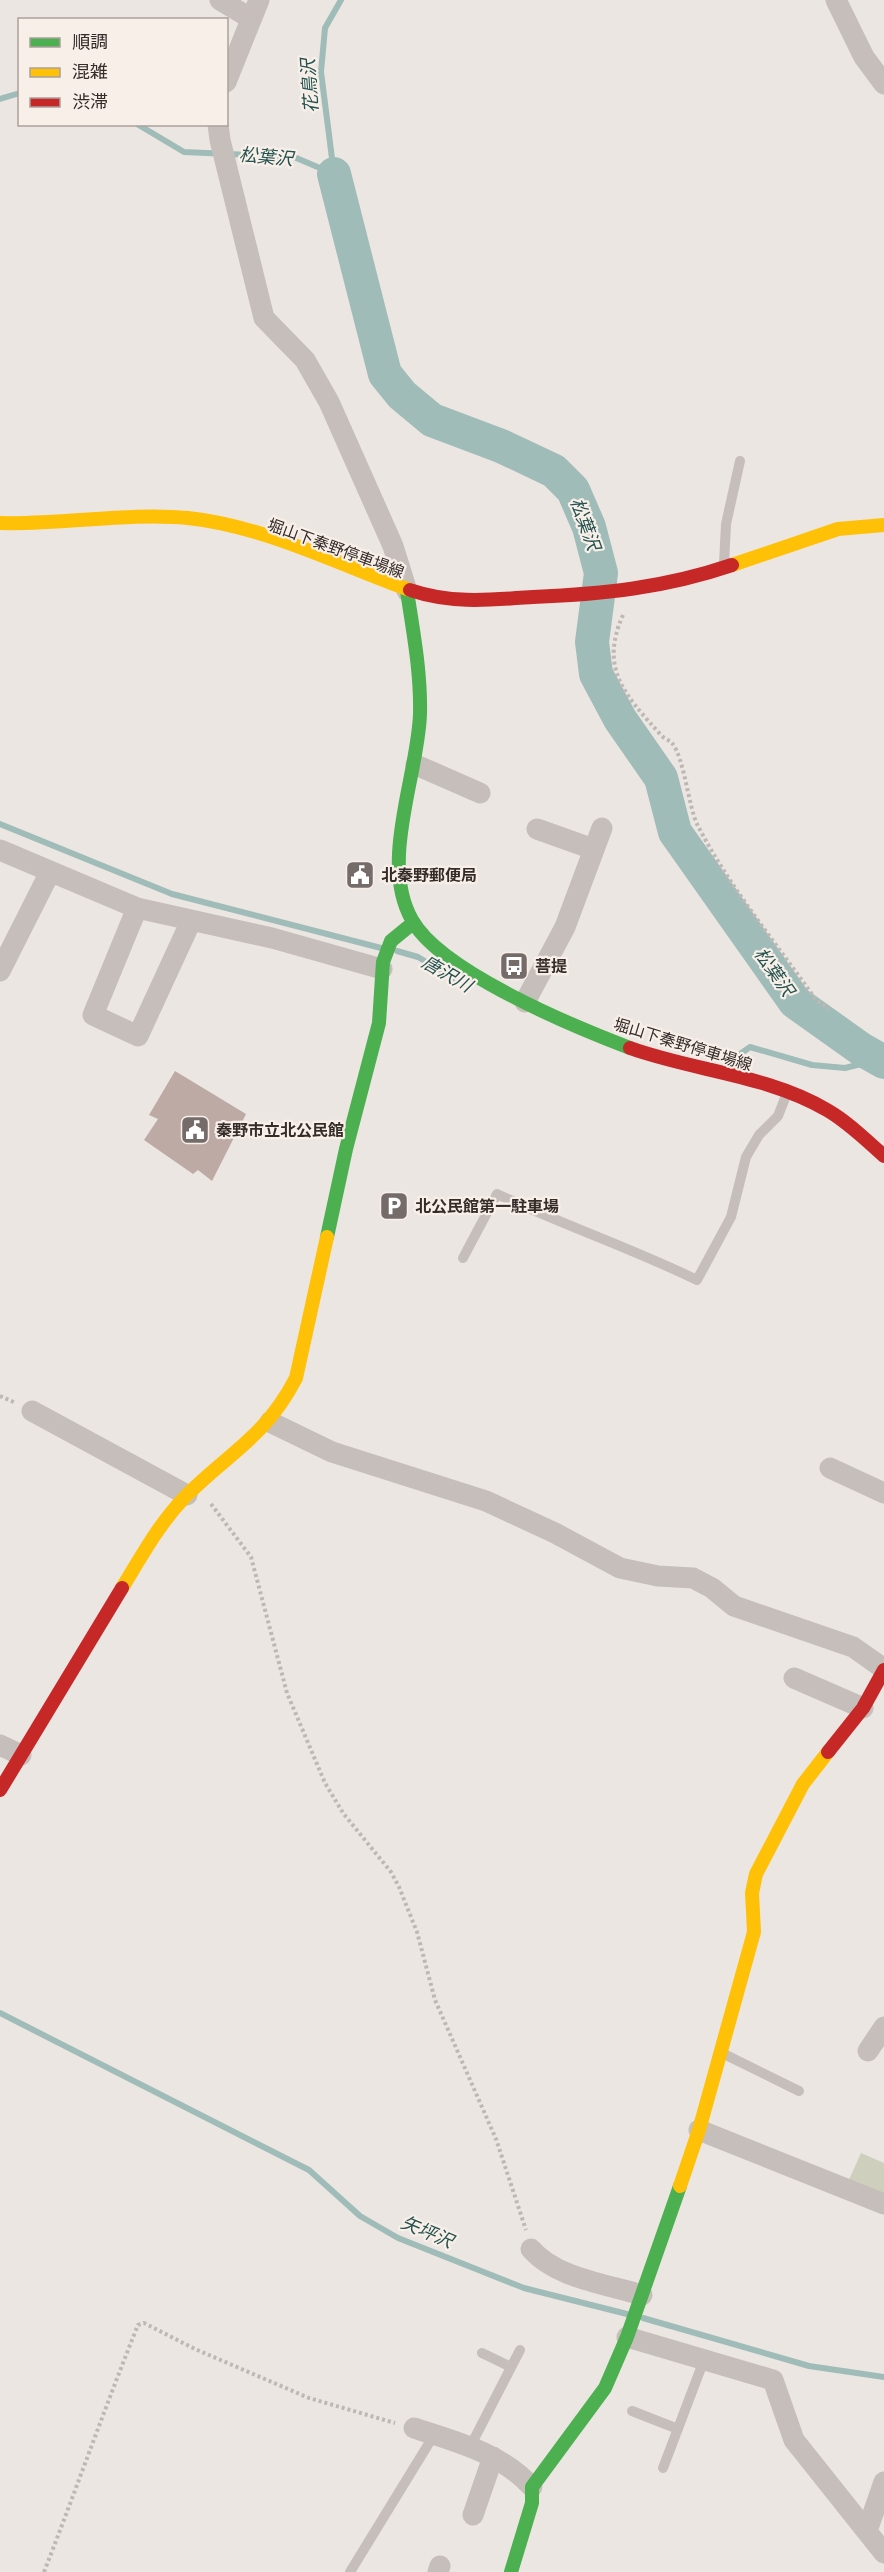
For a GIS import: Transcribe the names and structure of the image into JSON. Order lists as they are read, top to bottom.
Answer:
{
  "streets": {
    "street": ["堀山下秦野停車場線"]
  },
  "water": [
    "花鳥沢",
    "松葉沢",
    "唐沢川",
    "矢坪沢"
  ],
  "places": {
    "public building": ["北秦野郵便局", "秦野市立北公民館"],
    "bus stop": ["菩提"],
    "parking": ["北公民館第一駐車場"]
  },
  "legend": ["順調", "混雑", "渋滞"]
}
